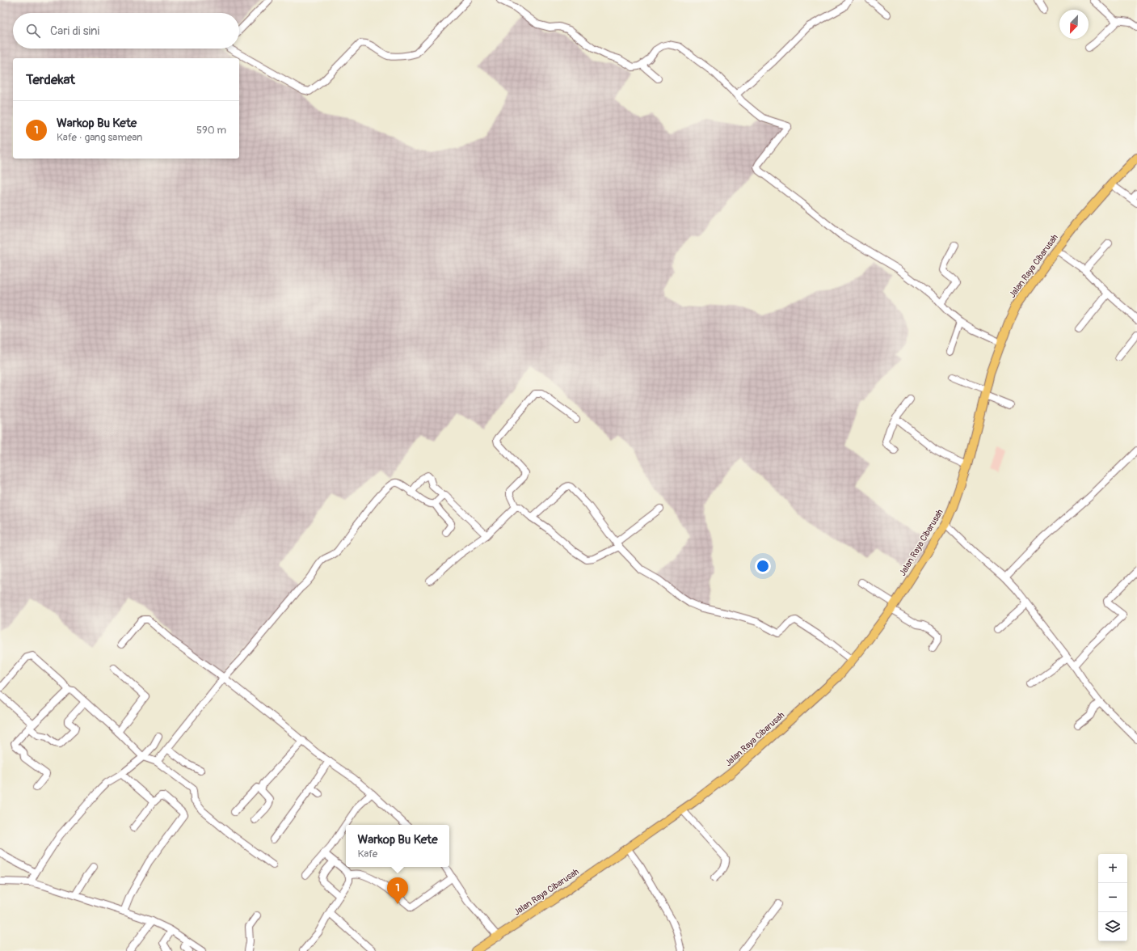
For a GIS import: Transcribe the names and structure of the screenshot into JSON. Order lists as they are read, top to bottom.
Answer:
{
  "streets": {
    "main road": ["Jalan Raya Cibarusah"]
  },
  "north": "bottom left",
  "page": {
    "search": "Cari di sini",
    "heading": "Terdekat",
    "list": [
      {
        "mark": "1",
        "name": "Warkop Bu Kete",
        "note": "Kafe · gang samean",
        "value": "590 m"
      }
    ],
    "popup": ["Warkop Bu Kete", "Kafe"],
    "map_buttons": ["+", "−"],
    "pins": "1"
  }
}
